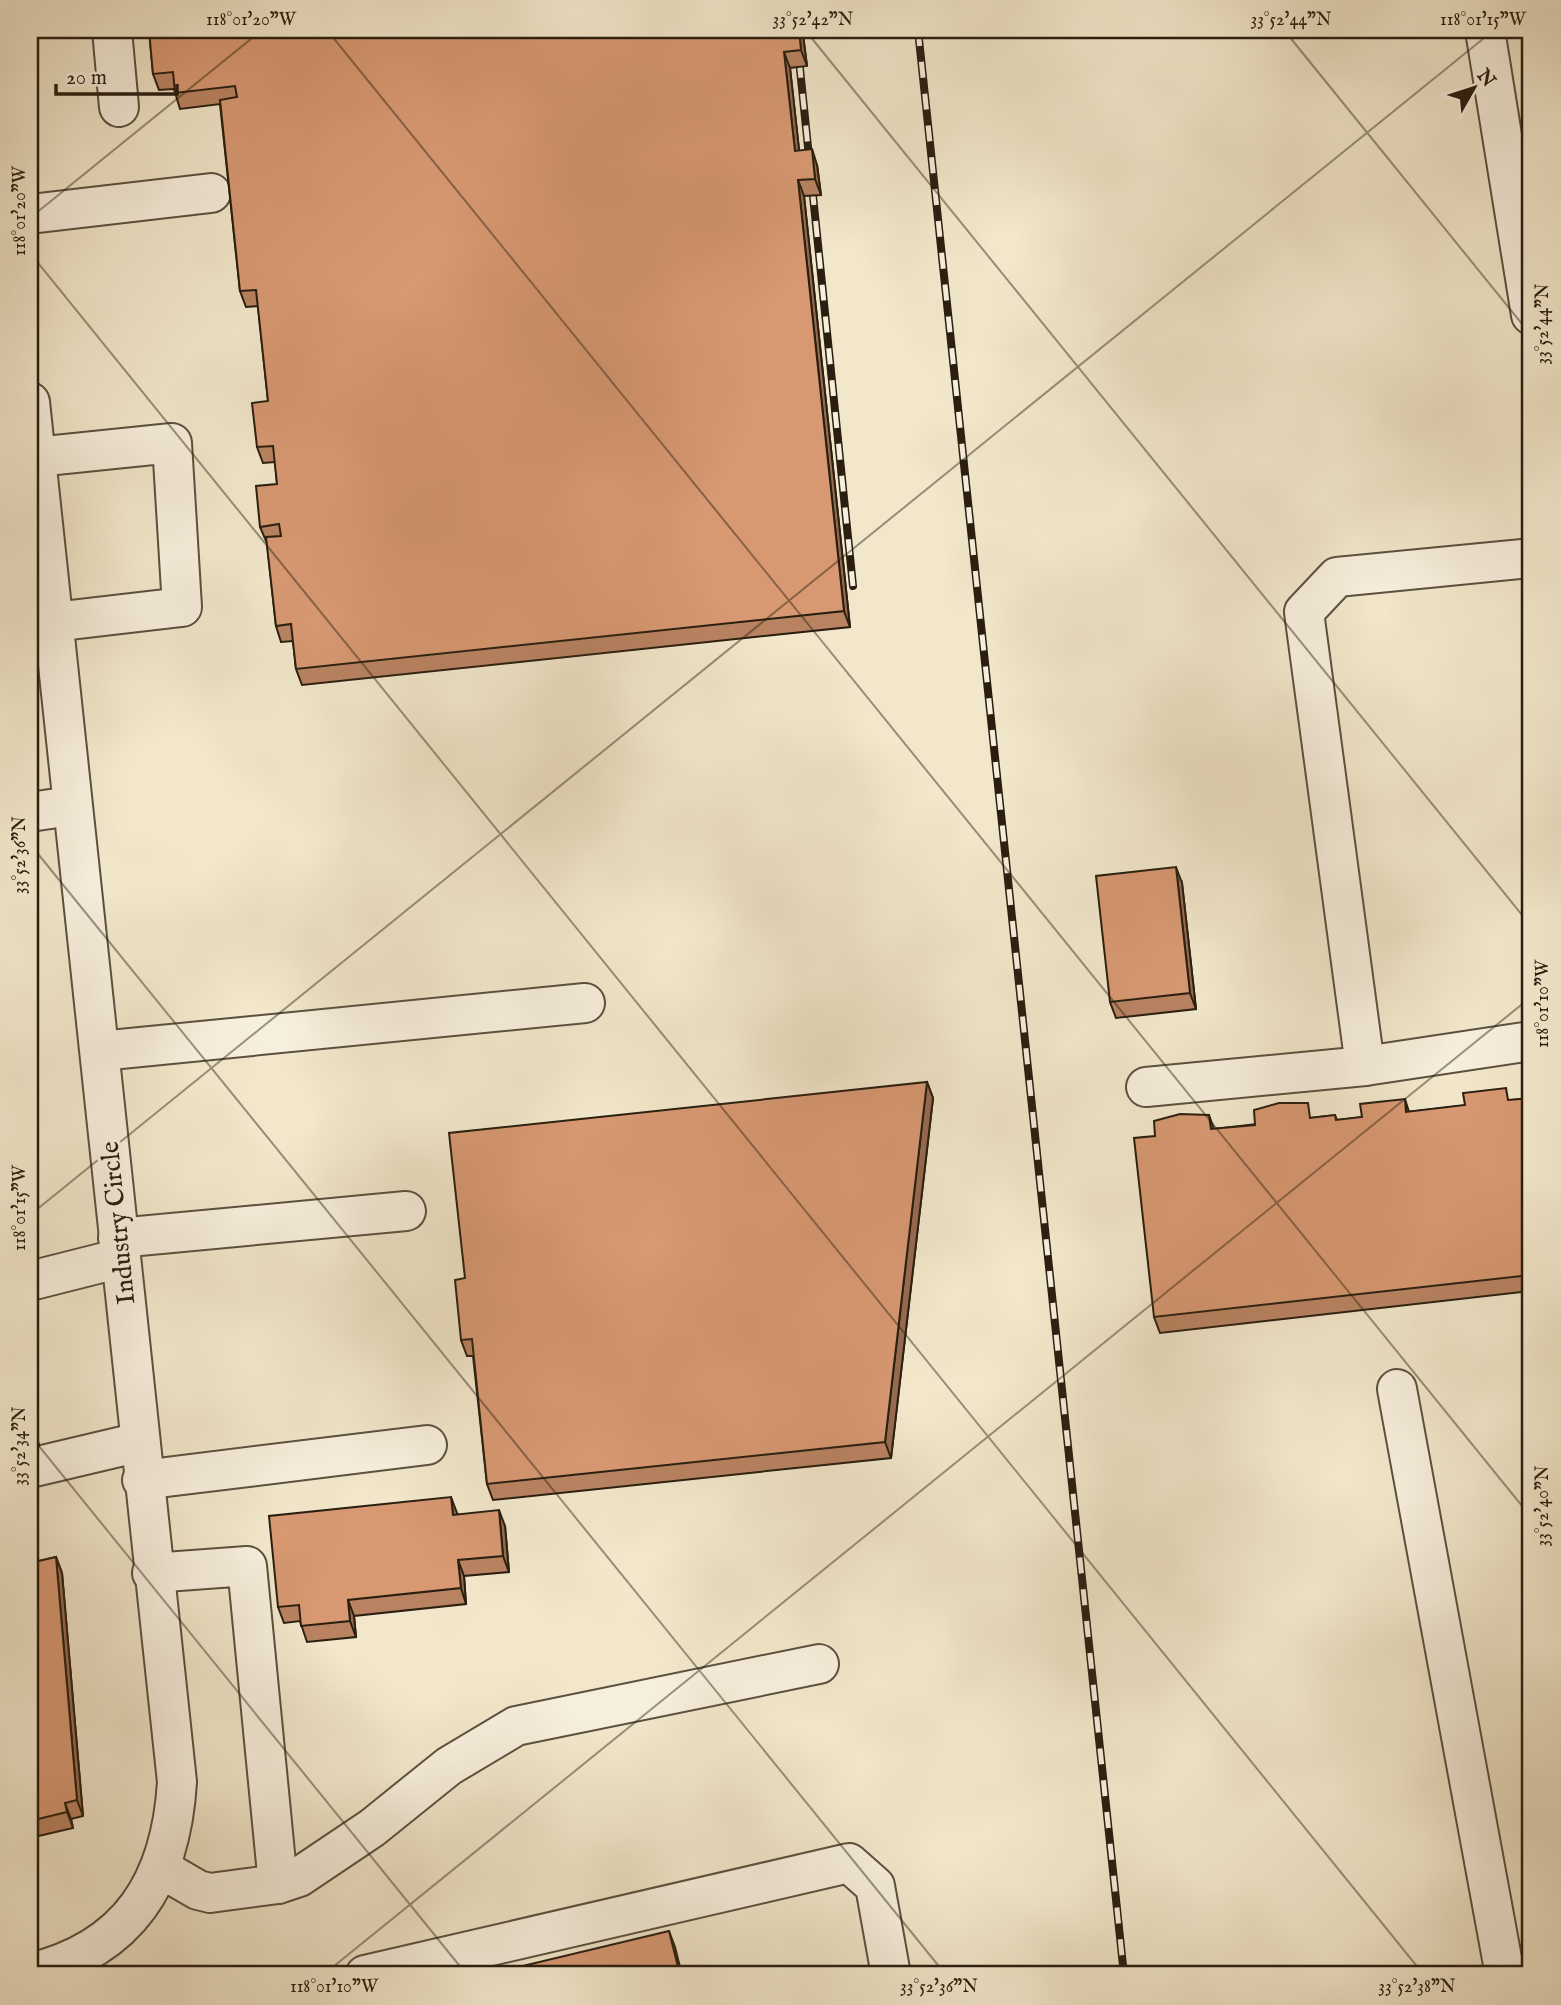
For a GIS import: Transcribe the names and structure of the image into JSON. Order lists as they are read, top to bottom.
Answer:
{
  "streets": {
    "street": ["Industry Circle"]
  },
  "scale_bar": "20 m",
  "north": "top right",
  "coordinates": [
    "118°01'20\"W",
    "33°52'42\"N",
    "33°52'44\"N",
    "118°01'15\"W",
    "33°52'36\"N",
    "118°01'10\"W",
    "33°52'34\"N",
    "33°52'40\"N",
    "33°52'38\"N"
  ]
}
